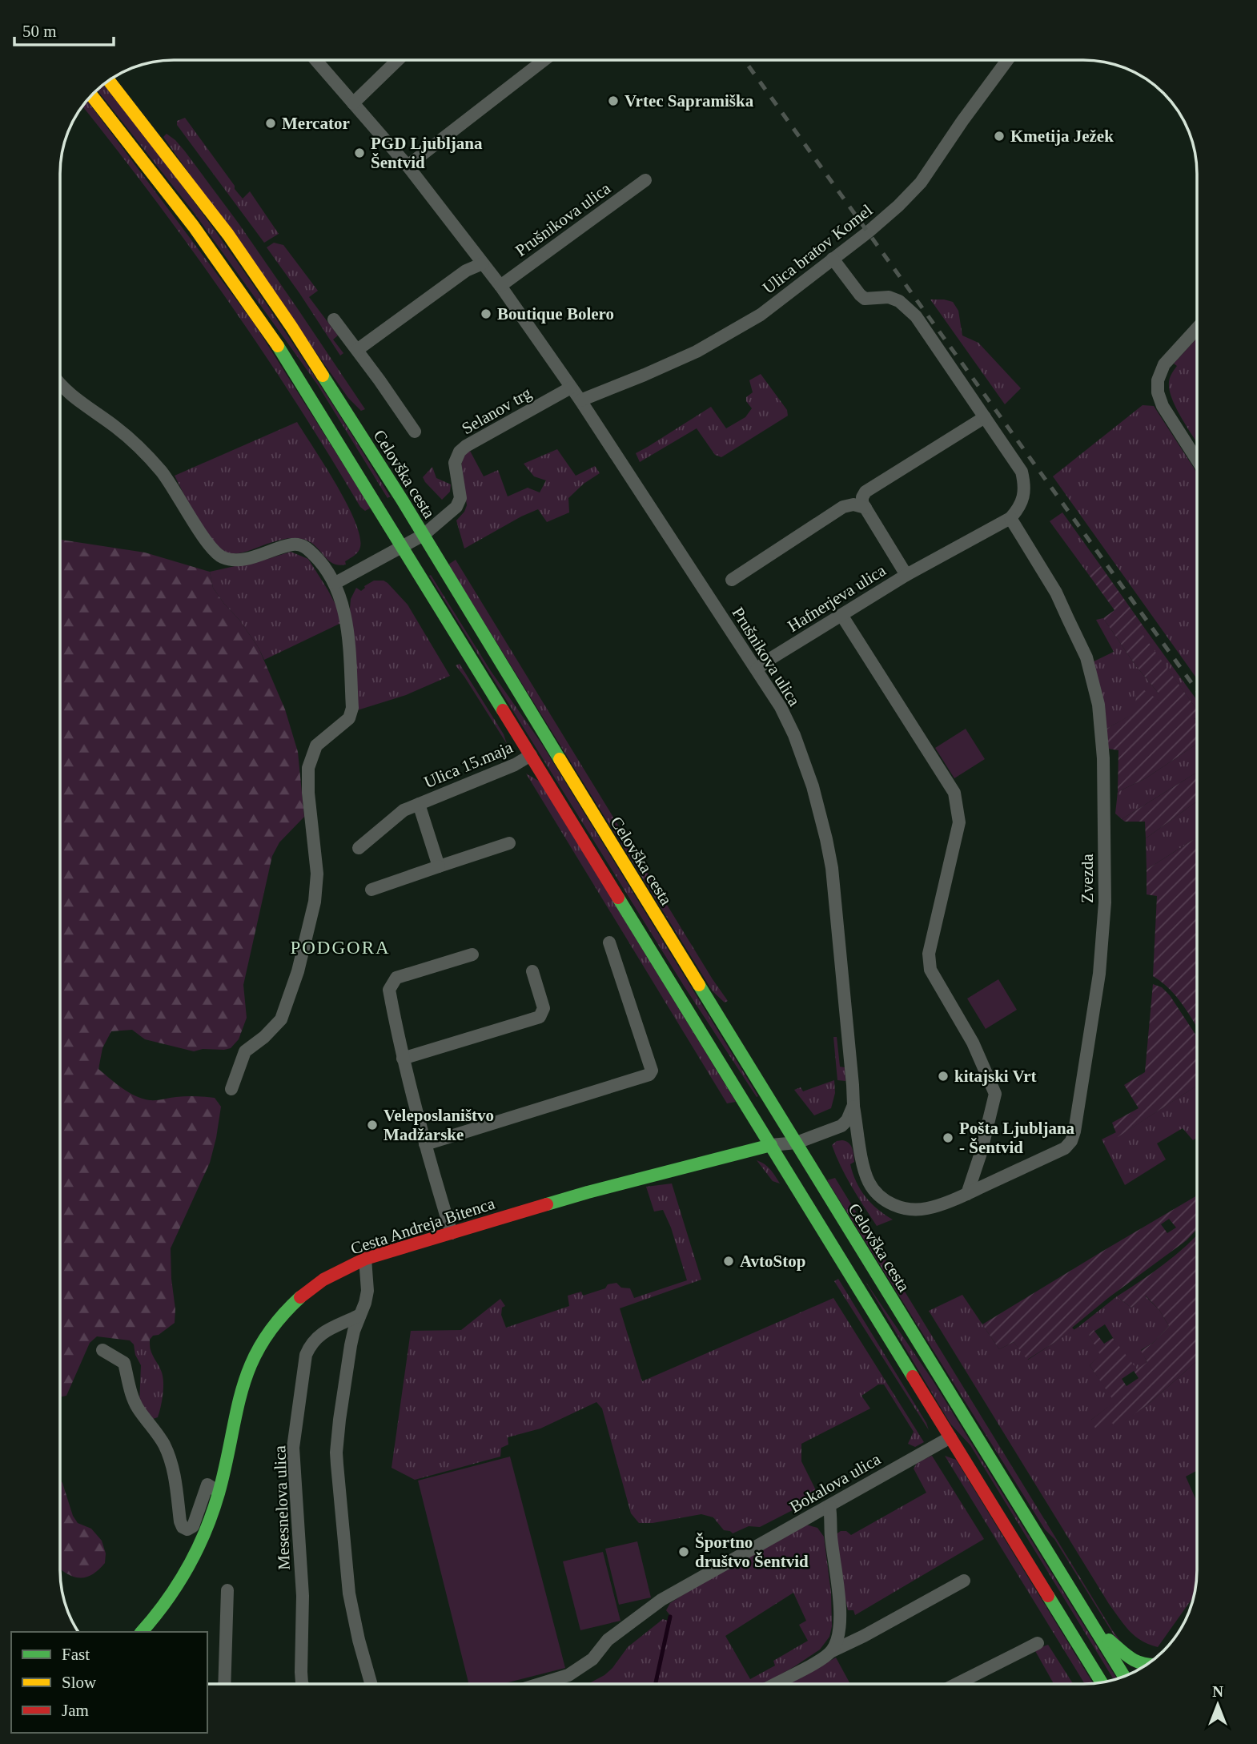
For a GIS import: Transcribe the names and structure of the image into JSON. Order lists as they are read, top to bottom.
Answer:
{
  "streets": {
    "main road": ["Celovška cesta", "Cesta Andreja Bitenca"],
    "street": [
      "Prušnikova ulica",
      "Ulica bratov Komel",
      "Selanov trg",
      "Hafnerjeva ulica",
      "Ulica 15.maja",
      "Zvezda",
      "Bokalova ulica",
      "Mesesnelova ulica"
    ]
  },
  "crossings": [
    ["Prušnikova ulica", "Ulica bratov Komel"],
    ["Prušnikova ulica", "Selanov trg"],
    ["Prušnikova ulica", "Hafnerjeva ulica"],
    ["Prušnikova ulica", "Zvezda"],
    ["Selanov trg", "Celovška cesta"],
    ["Hafnerjeva ulica", "Zvezda"]
  ],
  "districts": ["PODGORA"],
  "places": [
    "Vrtec Sapramiška",
    "Mercator",
    "Kmetija Ježek",
    "PGD Ljubljana Šentvid",
    "Boutique Bolero",
    "kitajski Vrt",
    "Veleposlaništvo Madžarske",
    "Pošta Ljubljana - Šentvid",
    "AvtoStop",
    "Športno društvo Šentvid"
  ],
  "legend": ["Fast", "Slow", "Jam"],
  "scale_bar": "50 m",
  "north": "top"
}
